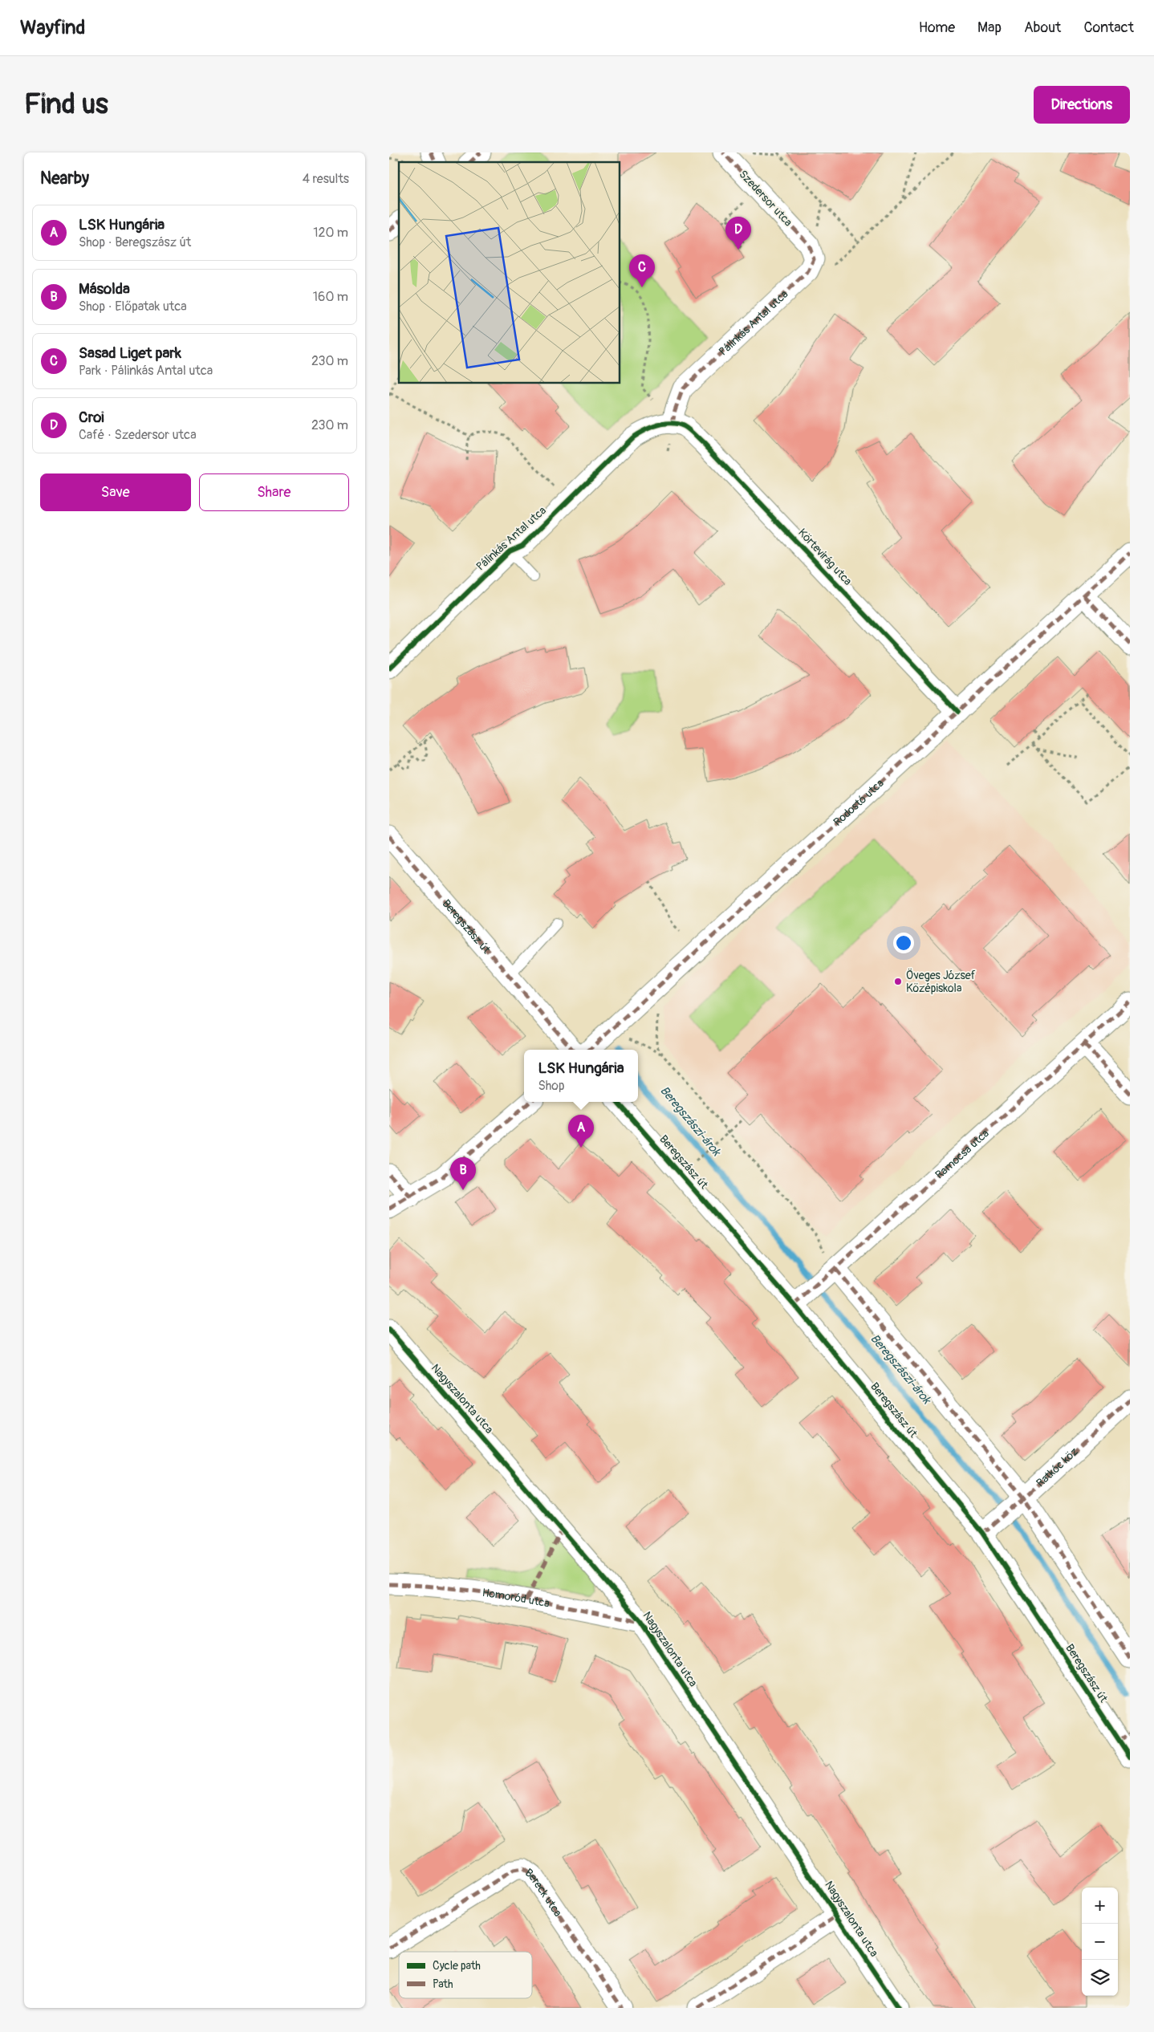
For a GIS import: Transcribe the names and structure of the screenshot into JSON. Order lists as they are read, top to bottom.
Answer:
{
  "streets": {
    "street": [
      "Szedersor utca",
      "Pálinkás Antal utca",
      "Körtevirág utca",
      "Rodostó utca",
      "Beregszász út",
      "Ramocsa utca",
      "Nagyszalonta utca",
      "Ratkóc köz",
      "Homoród utca",
      "Bereck utca"
    ]
  },
  "crossings": [
    ["Szedersor utca", "Pálinkás Antal utca"],
    ["Pálinkás Antal utca", "Körtevirág utca"],
    ["Körtevirág utca", "Rodostó utca"],
    ["Beregszász út", "Ramocsa utca"],
    ["Beregszász út", "Ratkóc köz"],
    ["Nagyszalonta utca", "Homoród utca"]
  ],
  "water": ["Beregszászi-árok"],
  "places": ["Öveges József Középiskola"],
  "legend": ["Cycle path", "Path"],
  "page": {
    "header": "Wayfind",
    "nav": [
      "Home",
      "Map",
      "About",
      "Contact"
    ],
    "buttons": [
      "Directions",
      ["Save", "Share"]
    ],
    "title": "Find us",
    "heading": ["Nearby", "4 results"],
    "list": [
      {
        "mark": "A",
        "name": "LSK Hungária",
        "note": "Shop · Beregszász út",
        "value": "120 m"
      },
      {
        "mark": "B",
        "name": "Másolda",
        "note": "Shop · Előpatak utca",
        "value": "160 m"
      },
      {
        "mark": "C",
        "name": "Sasad Liget park",
        "note": "Park · Pálinkás Antal utca",
        "value": "230 m"
      },
      {
        "mark": "D",
        "name": "Croi",
        "note": "Café · Szedersor utca",
        "value": "230 m"
      }
    ],
    "pins": [
      "D",
      "C",
      "A",
      "B"
    ],
    "popup": ["LSK Hungária", "Shop"],
    "map_buttons": ["+", "−"]
  }
}
